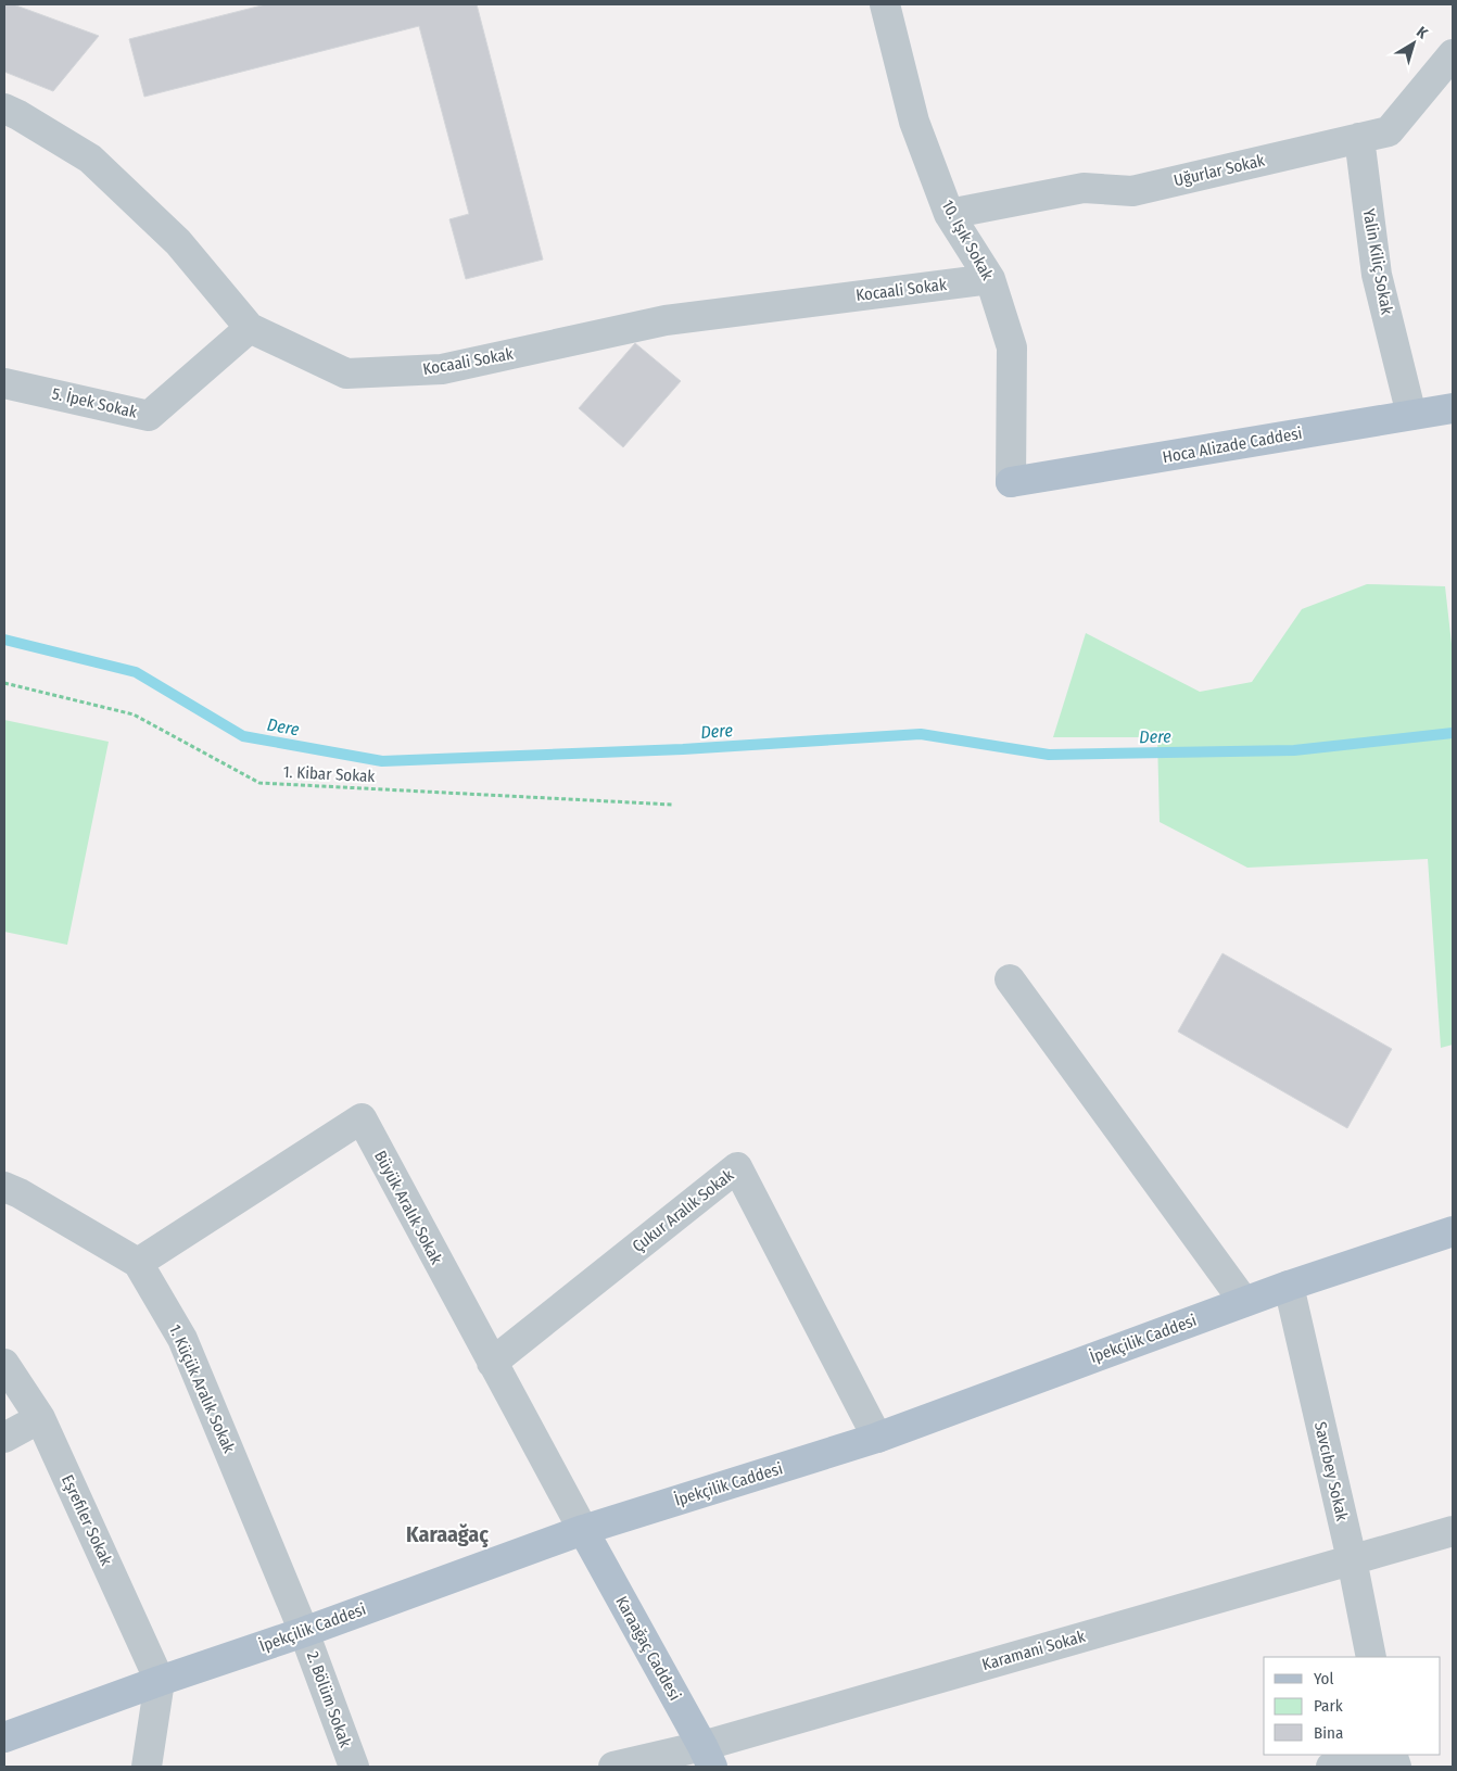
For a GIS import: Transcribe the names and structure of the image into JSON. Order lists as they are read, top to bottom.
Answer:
{
  "streets": {
    "main road": ["Hoca Alizade Caddesi", "İpekçilik Caddesi", "Karaağaç Caddesi"],
    "street": [
      "Uğurlar Sokak",
      "10. Işık Sokak",
      "Yalin Kiliç Sokak",
      "Kocaali Sokak",
      "5. İpek Sokak",
      "Büyük Aralık Sokak",
      "Çukur Aralık Sokak",
      "1. Küçük Aralık Sokak",
      "Savcıbey Sokak",
      "Eşrefiler Sokak",
      "Karamani Sokak",
      "2. Bölüm Sokak"
    ],
    "path": ["1. Kibar Sokak"]
  },
  "crossings": [
    ["Uğurlar Sokak", "10. Işık Sokak"],
    ["Uğurlar Sokak", "Yalin Kiliç Sokak"],
    ["10. Işık Sokak", "Kocaali Sokak"],
    ["10. Işık Sokak", "Hoca Alizade Caddesi"],
    ["Yalin Kiliç Sokak", "Hoca Alizade Caddesi"],
    ["Kocaali Sokak", "5. İpek Sokak"],
    ["Büyük Aralık Sokak", "Çukur Aralık Sokak"],
    ["Büyük Aralık Sokak", "İpekçilik Caddesi"],
    ["Büyük Aralık Sokak", "1. Küçük Aralık Sokak"],
    ["Büyük Aralık Sokak", "Karaağaç Caddesi"],
    ["Çukur Aralık Sokak", "İpekçilik Caddesi"],
    ["İpekçilik Caddesi", "1. Küçük Aralık Sokak"],
    ["İpekçilik Caddesi", "Savcıbey Sokak"],
    ["İpekçilik Caddesi", "Eşrefiler Sokak"],
    ["İpekçilik Caddesi", "Karaağaç Caddesi"],
    ["İpekçilik Caddesi", "2. Bölüm Sokak"],
    ["1. Küçük Aralık Sokak", "2. Bölüm Sokak"],
    ["Savcıbey Sokak", "Karamani Sokak"],
    ["Karaağaç Caddesi", "Karamani Sokak"]
  ],
  "districts": ["Karaağaç"],
  "water": ["Dere"],
  "legend": ["Yol", "Park", "Bina"],
  "north": "top right"
}
